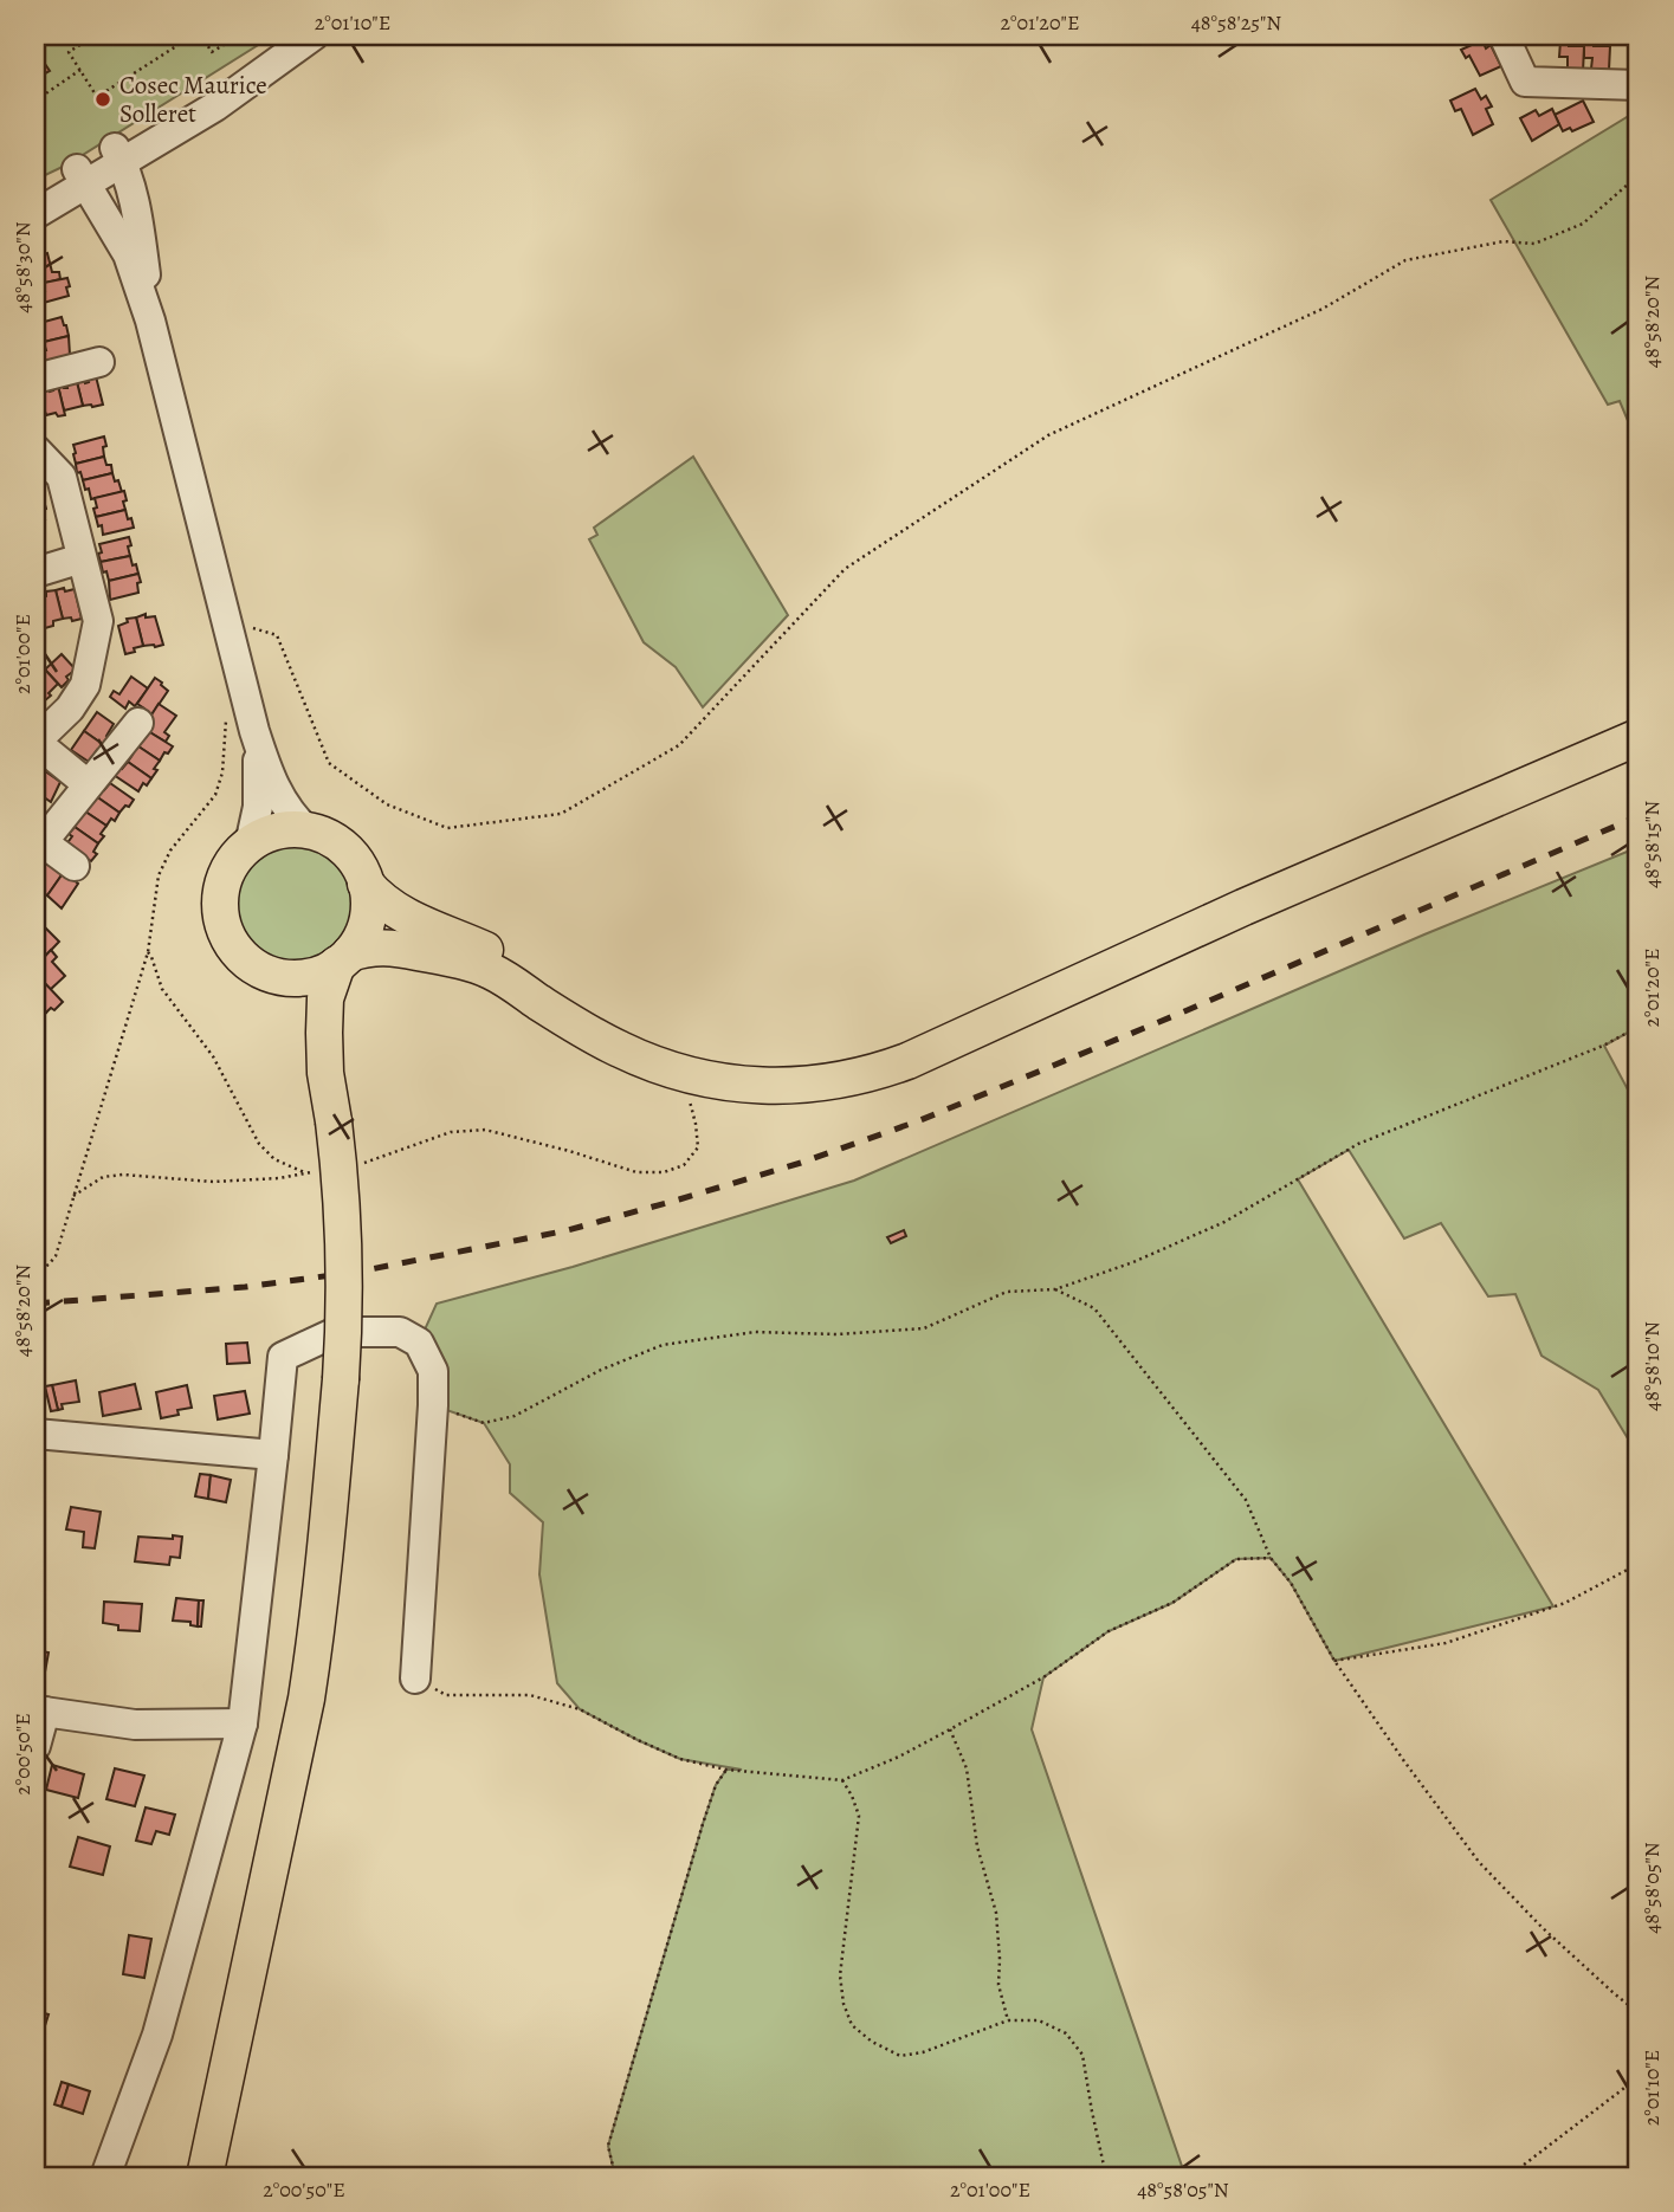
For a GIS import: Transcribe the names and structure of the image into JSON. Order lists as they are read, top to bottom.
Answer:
{
  "places": ["Cosec Maurice Solleret"],
  "coordinates": [
    "2°01'10\"E",
    "2°01'20\"E",
    "48°58'25\"N",
    "48°58'30\"N",
    "48°58'20\"N",
    "2°01'00\"E",
    "48°58'15\"N",
    "48°58'10\"N",
    "2°00'50\"E",
    "48°58'05\"N"
  ]
}
